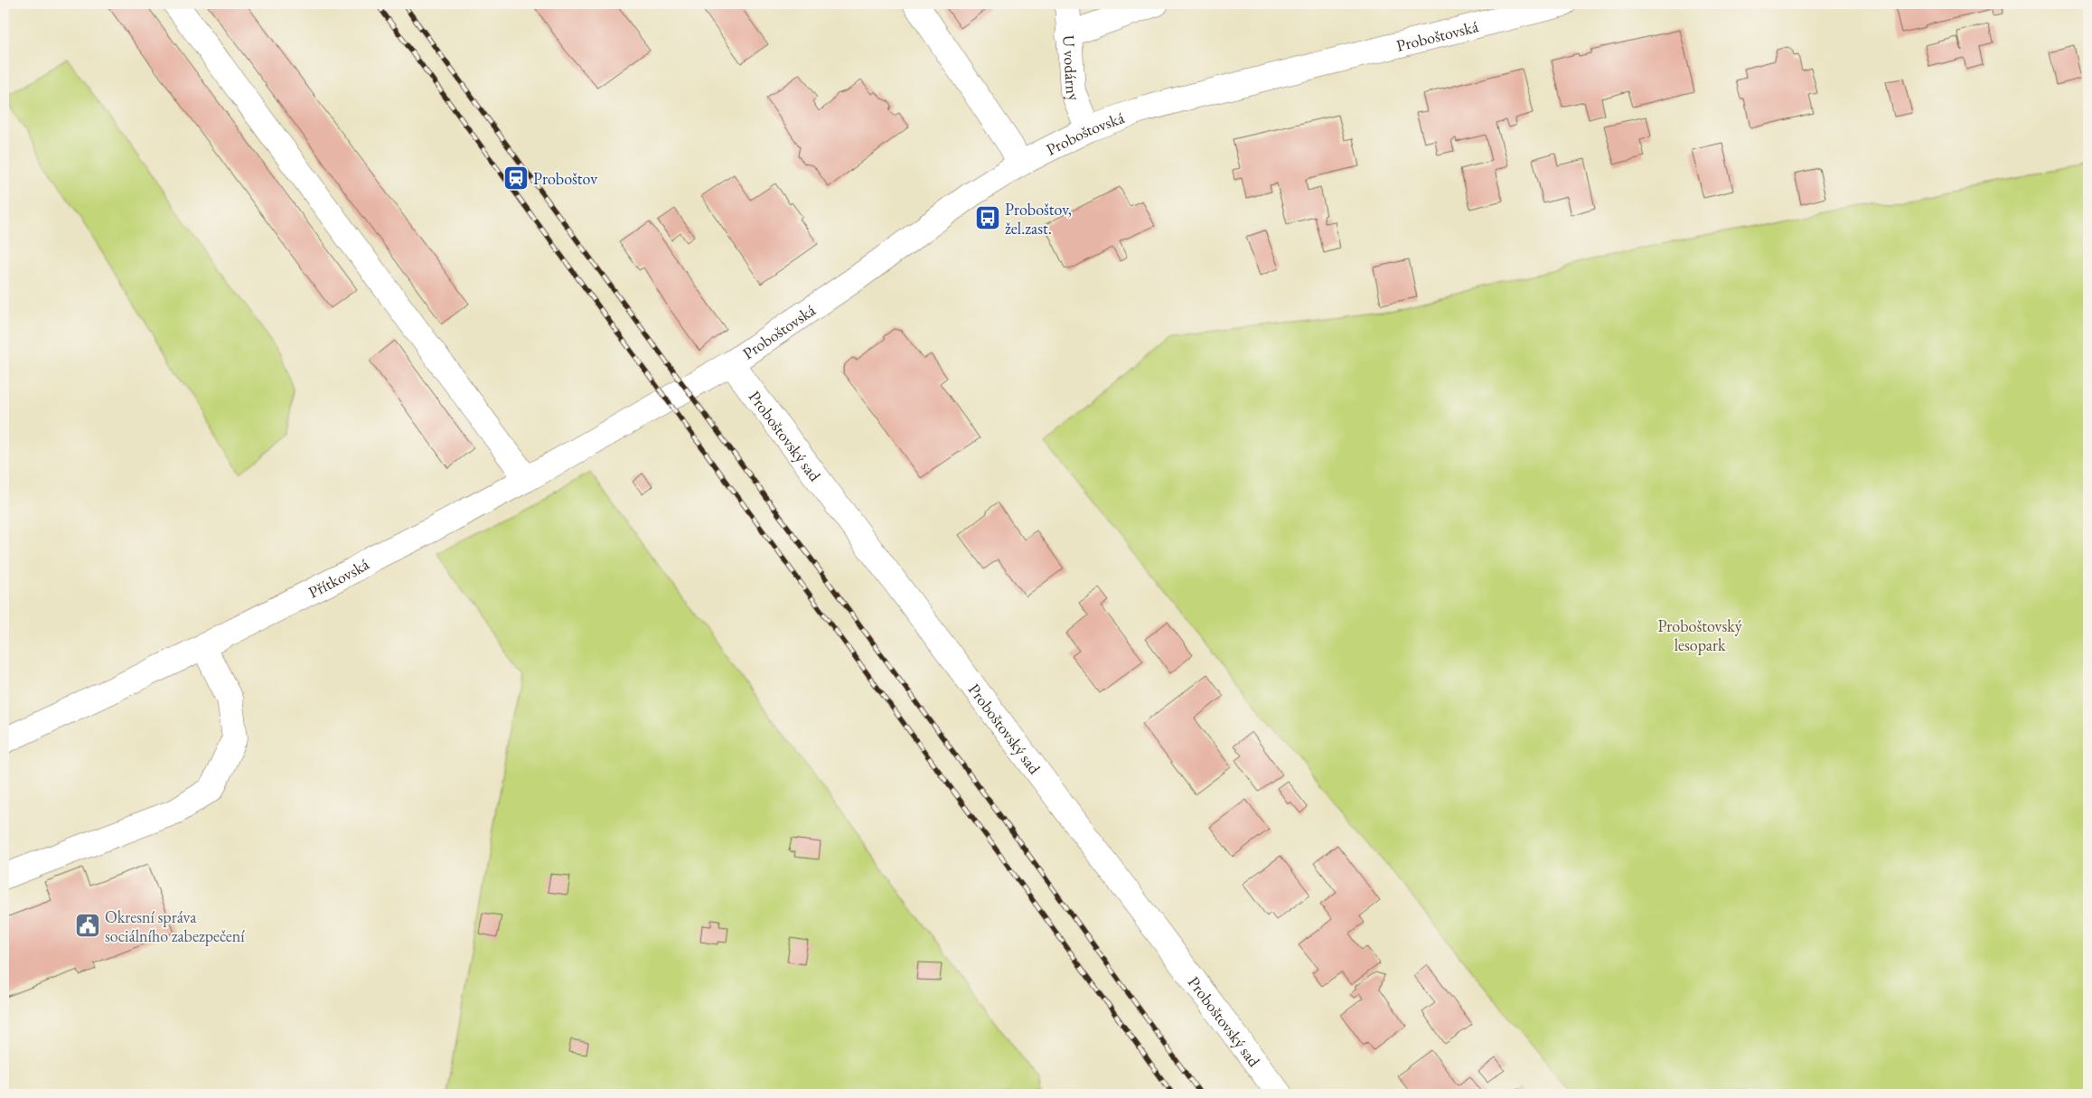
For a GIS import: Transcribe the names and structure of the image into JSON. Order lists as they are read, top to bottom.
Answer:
{
  "streets": {
    "street": [
      "Proboštovská",
      "U vodárny",
      "Proboštovský sad",
      "Přítkovská"
    ]
  },
  "crossings": [
    ["Proboštovská", "U vodárny"],
    ["Proboštovská", "Proboštovský sad"],
    ["Proboštovská", "Přítkovská"]
  ],
  "parks": ["Proboštovský lesopark"],
  "places": {
    "station": ["Proboštov"],
    "bus stop": ["Proboštov, žel.zast."],
    "public building": ["Okresní správa sociálního zabezpečení"]
  }
}
